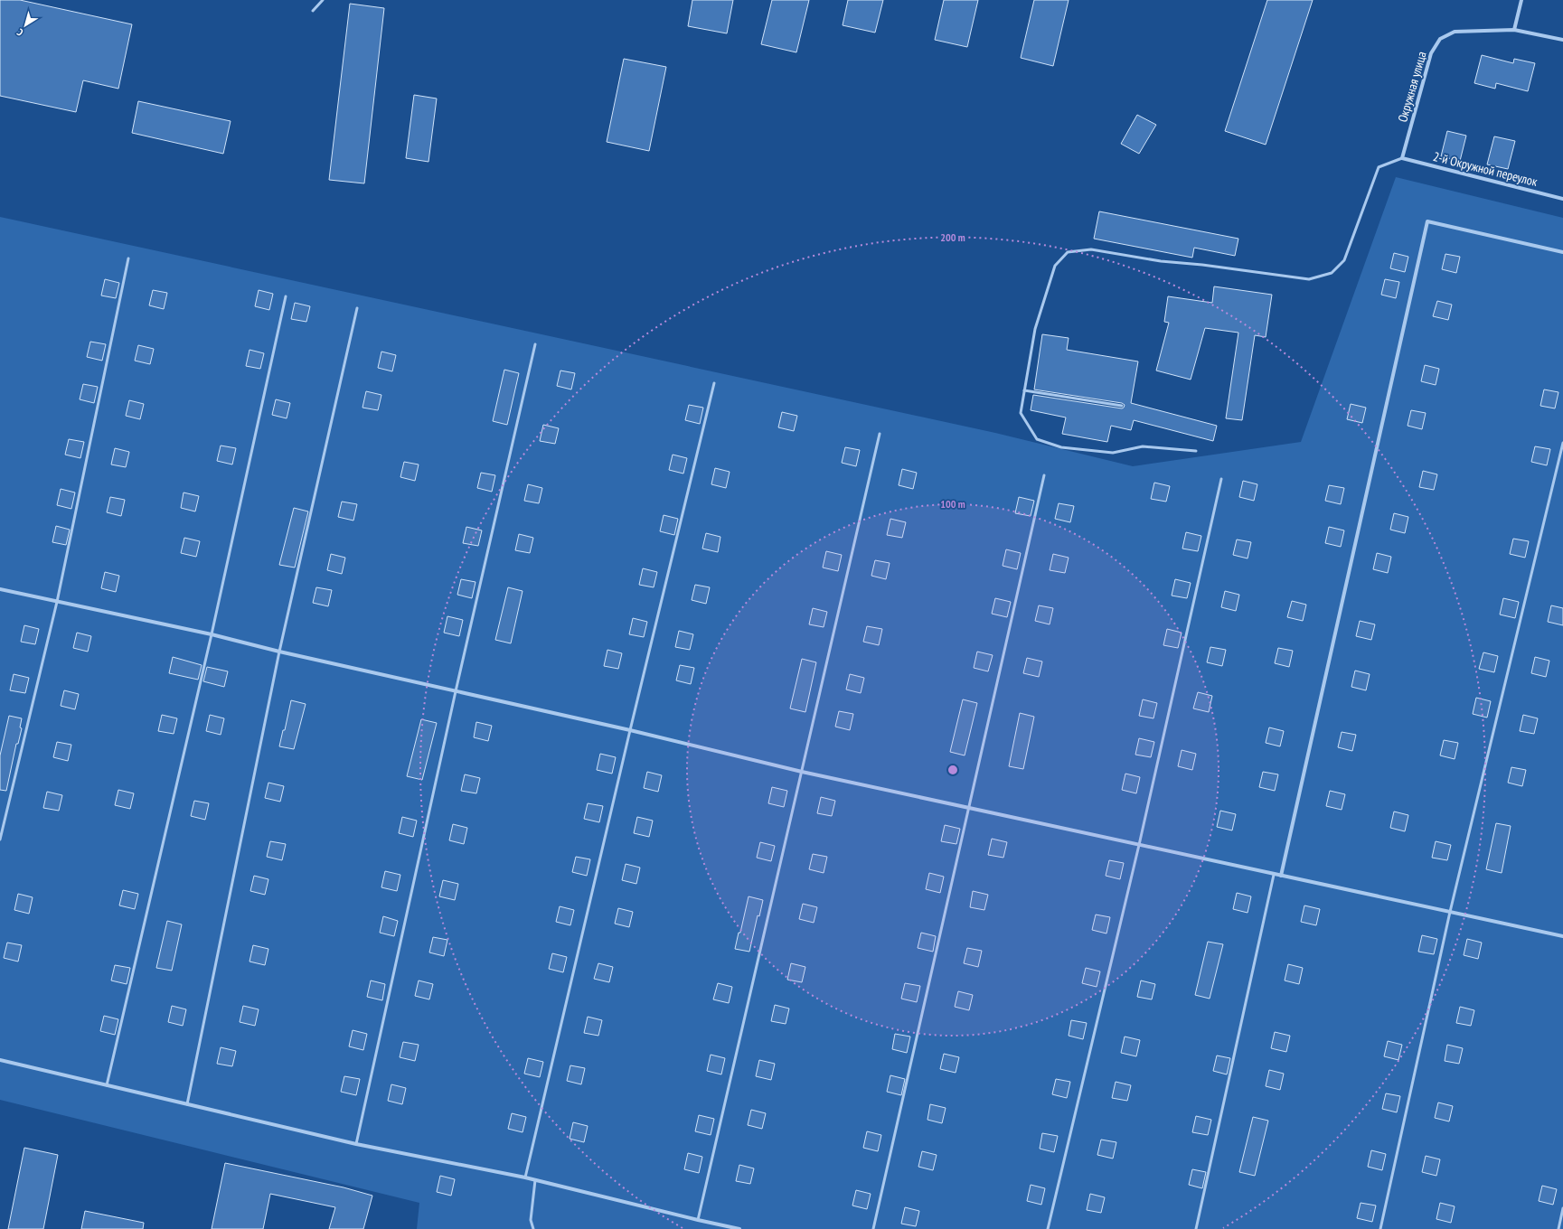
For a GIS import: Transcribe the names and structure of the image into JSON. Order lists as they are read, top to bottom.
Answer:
{
  "streets": {
    "street": ["Окружная улица", "2-й Окружной переулок"]
  },
  "crossings": [
    ["Окружная улица", "2-й Окружной переулок"]
  ],
  "north": "bottom left",
  "rings": ["200 m", "100 m"]
}
